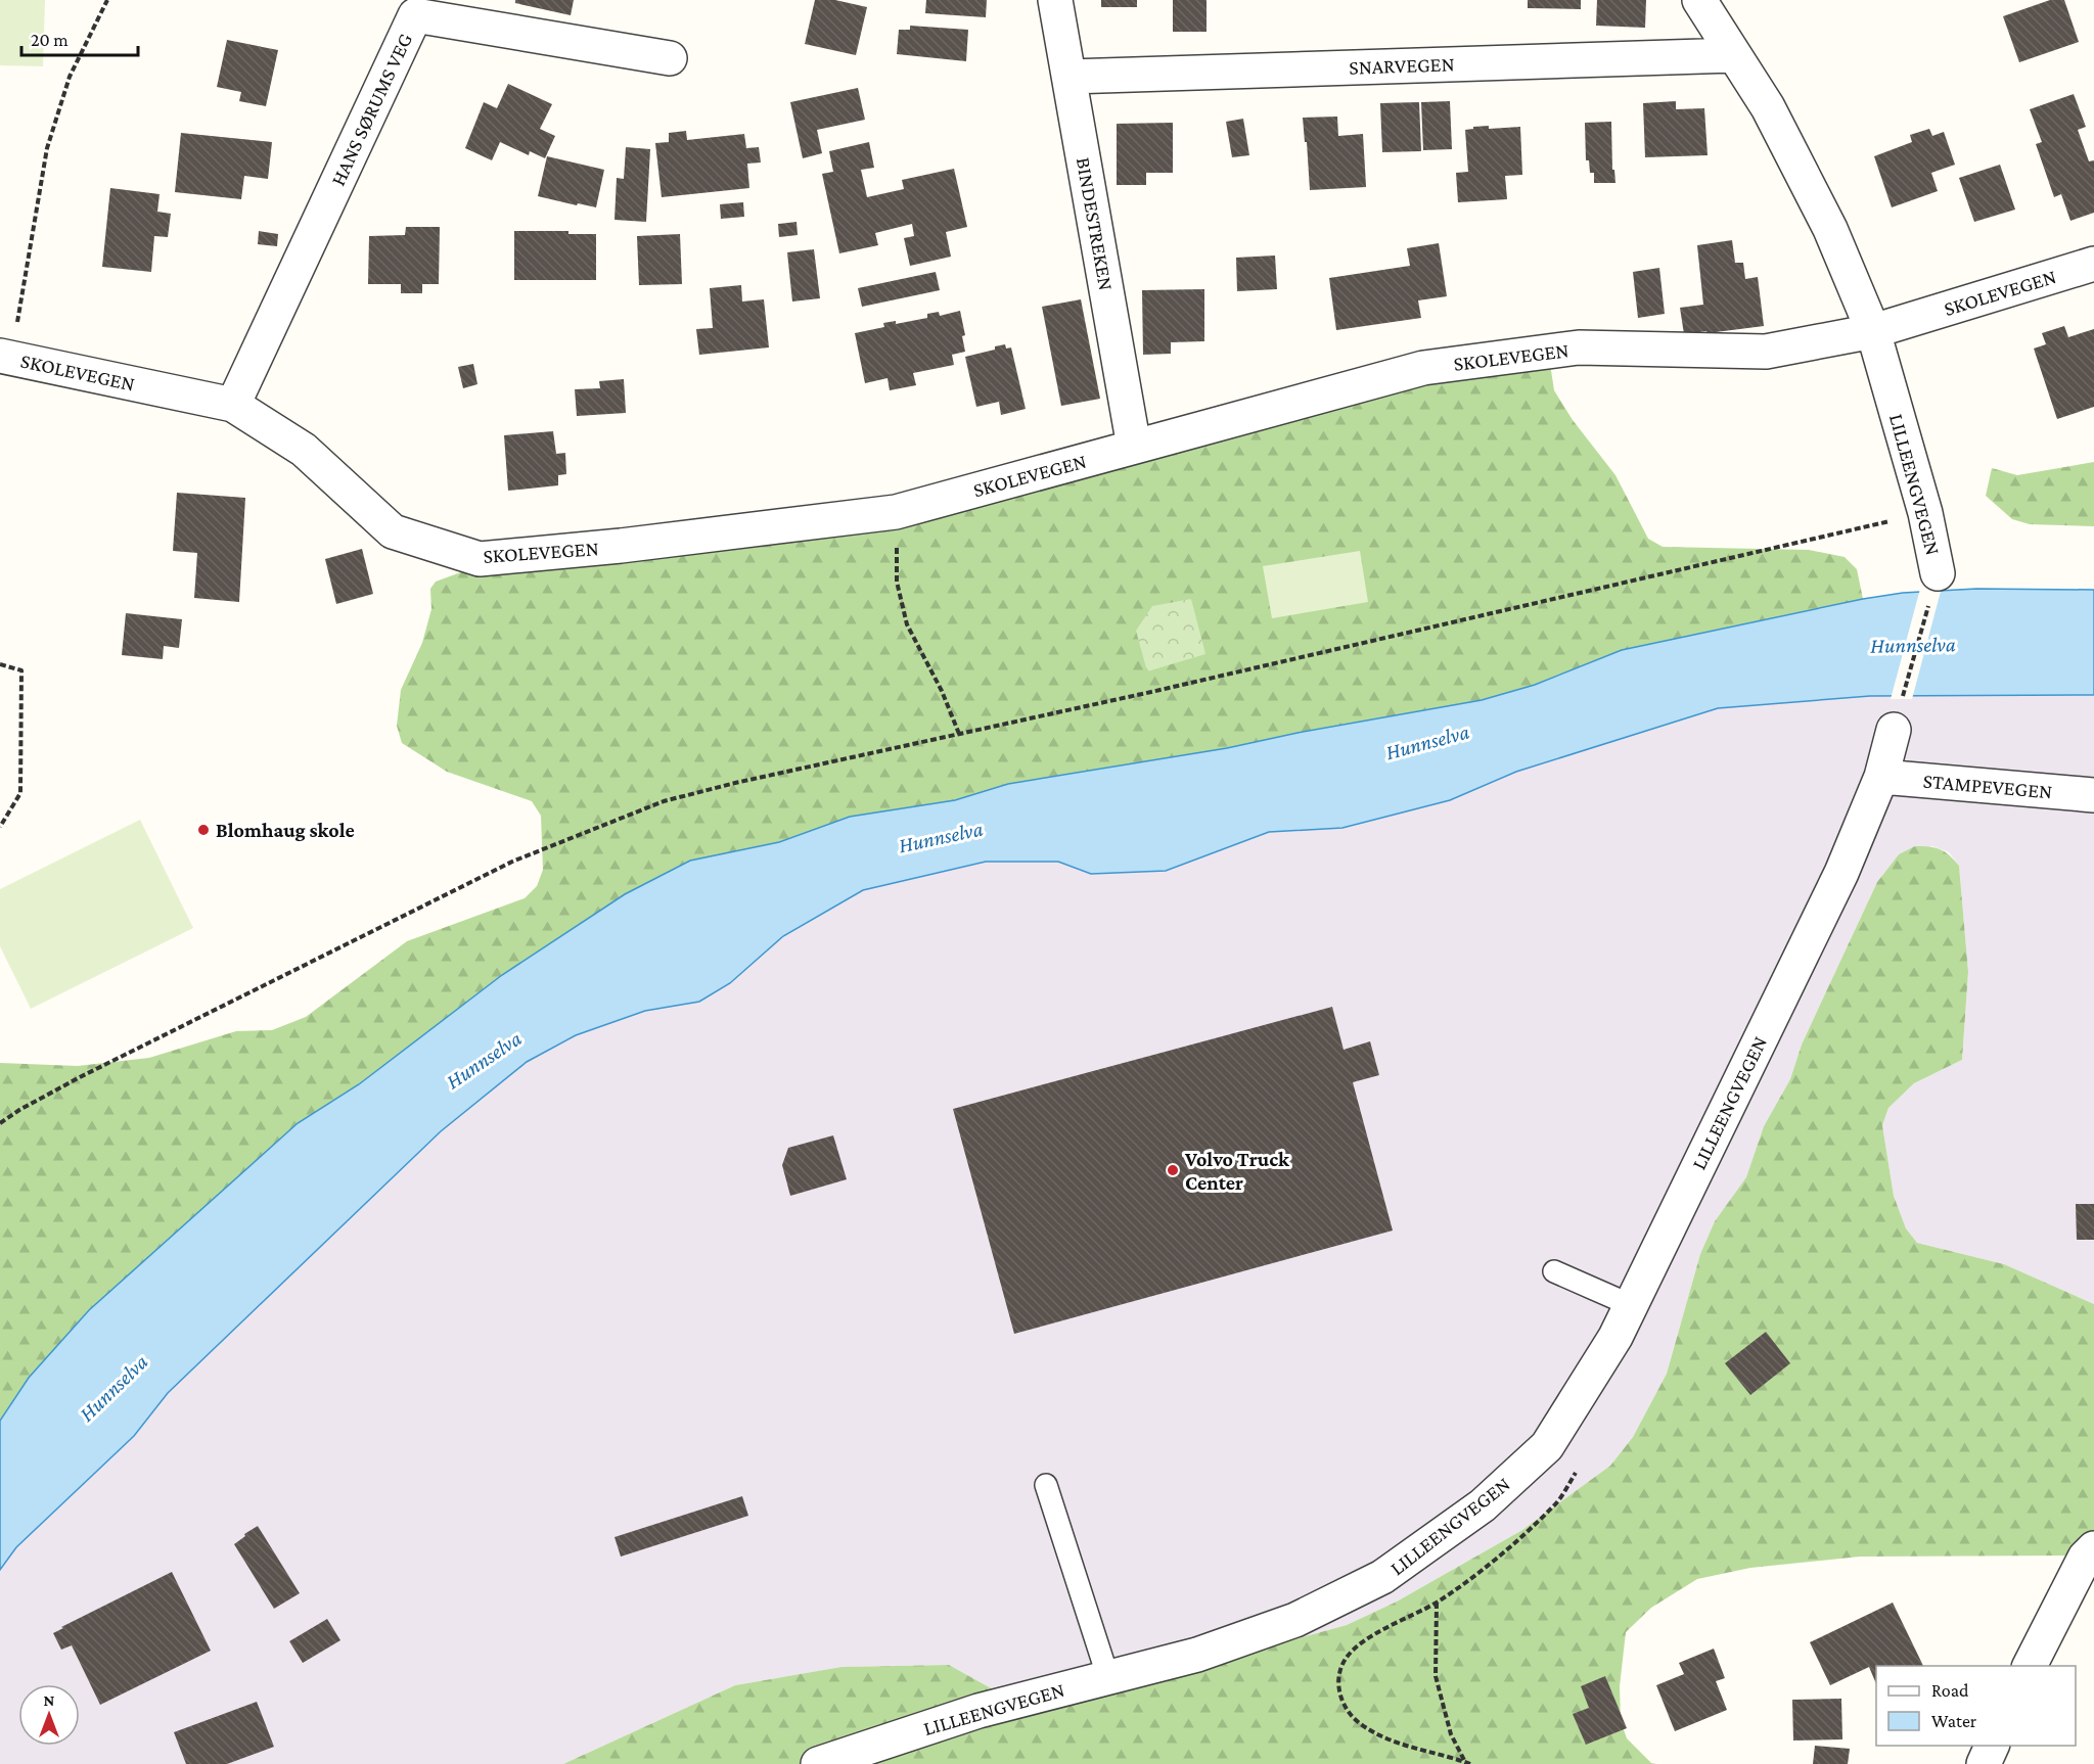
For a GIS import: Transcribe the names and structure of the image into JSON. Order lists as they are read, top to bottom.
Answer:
{
  "streets": {
    "street": [
      "SNARVEGEN",
      "HANS SØRUMS VEG",
      "BINDESTREKEN",
      "SKOLEVEGEN",
      "LILLEENGVEGEN",
      "STAMPEVEGEN"
    ]
  },
  "crossings": [
    ["SNARVEGEN", "BINDESTREKEN"],
    ["SNARVEGEN", "LILLEENGVEGEN"],
    ["HANS SØRUMS VEG", "SKOLEVEGEN"],
    ["BINDESTREKEN", "SKOLEVEGEN"],
    ["SKOLEVEGEN", "LILLEENGVEGEN"],
    ["LILLEENGVEGEN", "STAMPEVEGEN"]
  ],
  "water": ["Hunnselva"],
  "places": ["Blomhaug skole", "Volvo Truck Center"],
  "legend": ["Road", "Water"],
  "scale_bar": "20 m",
  "north": "top"
}
